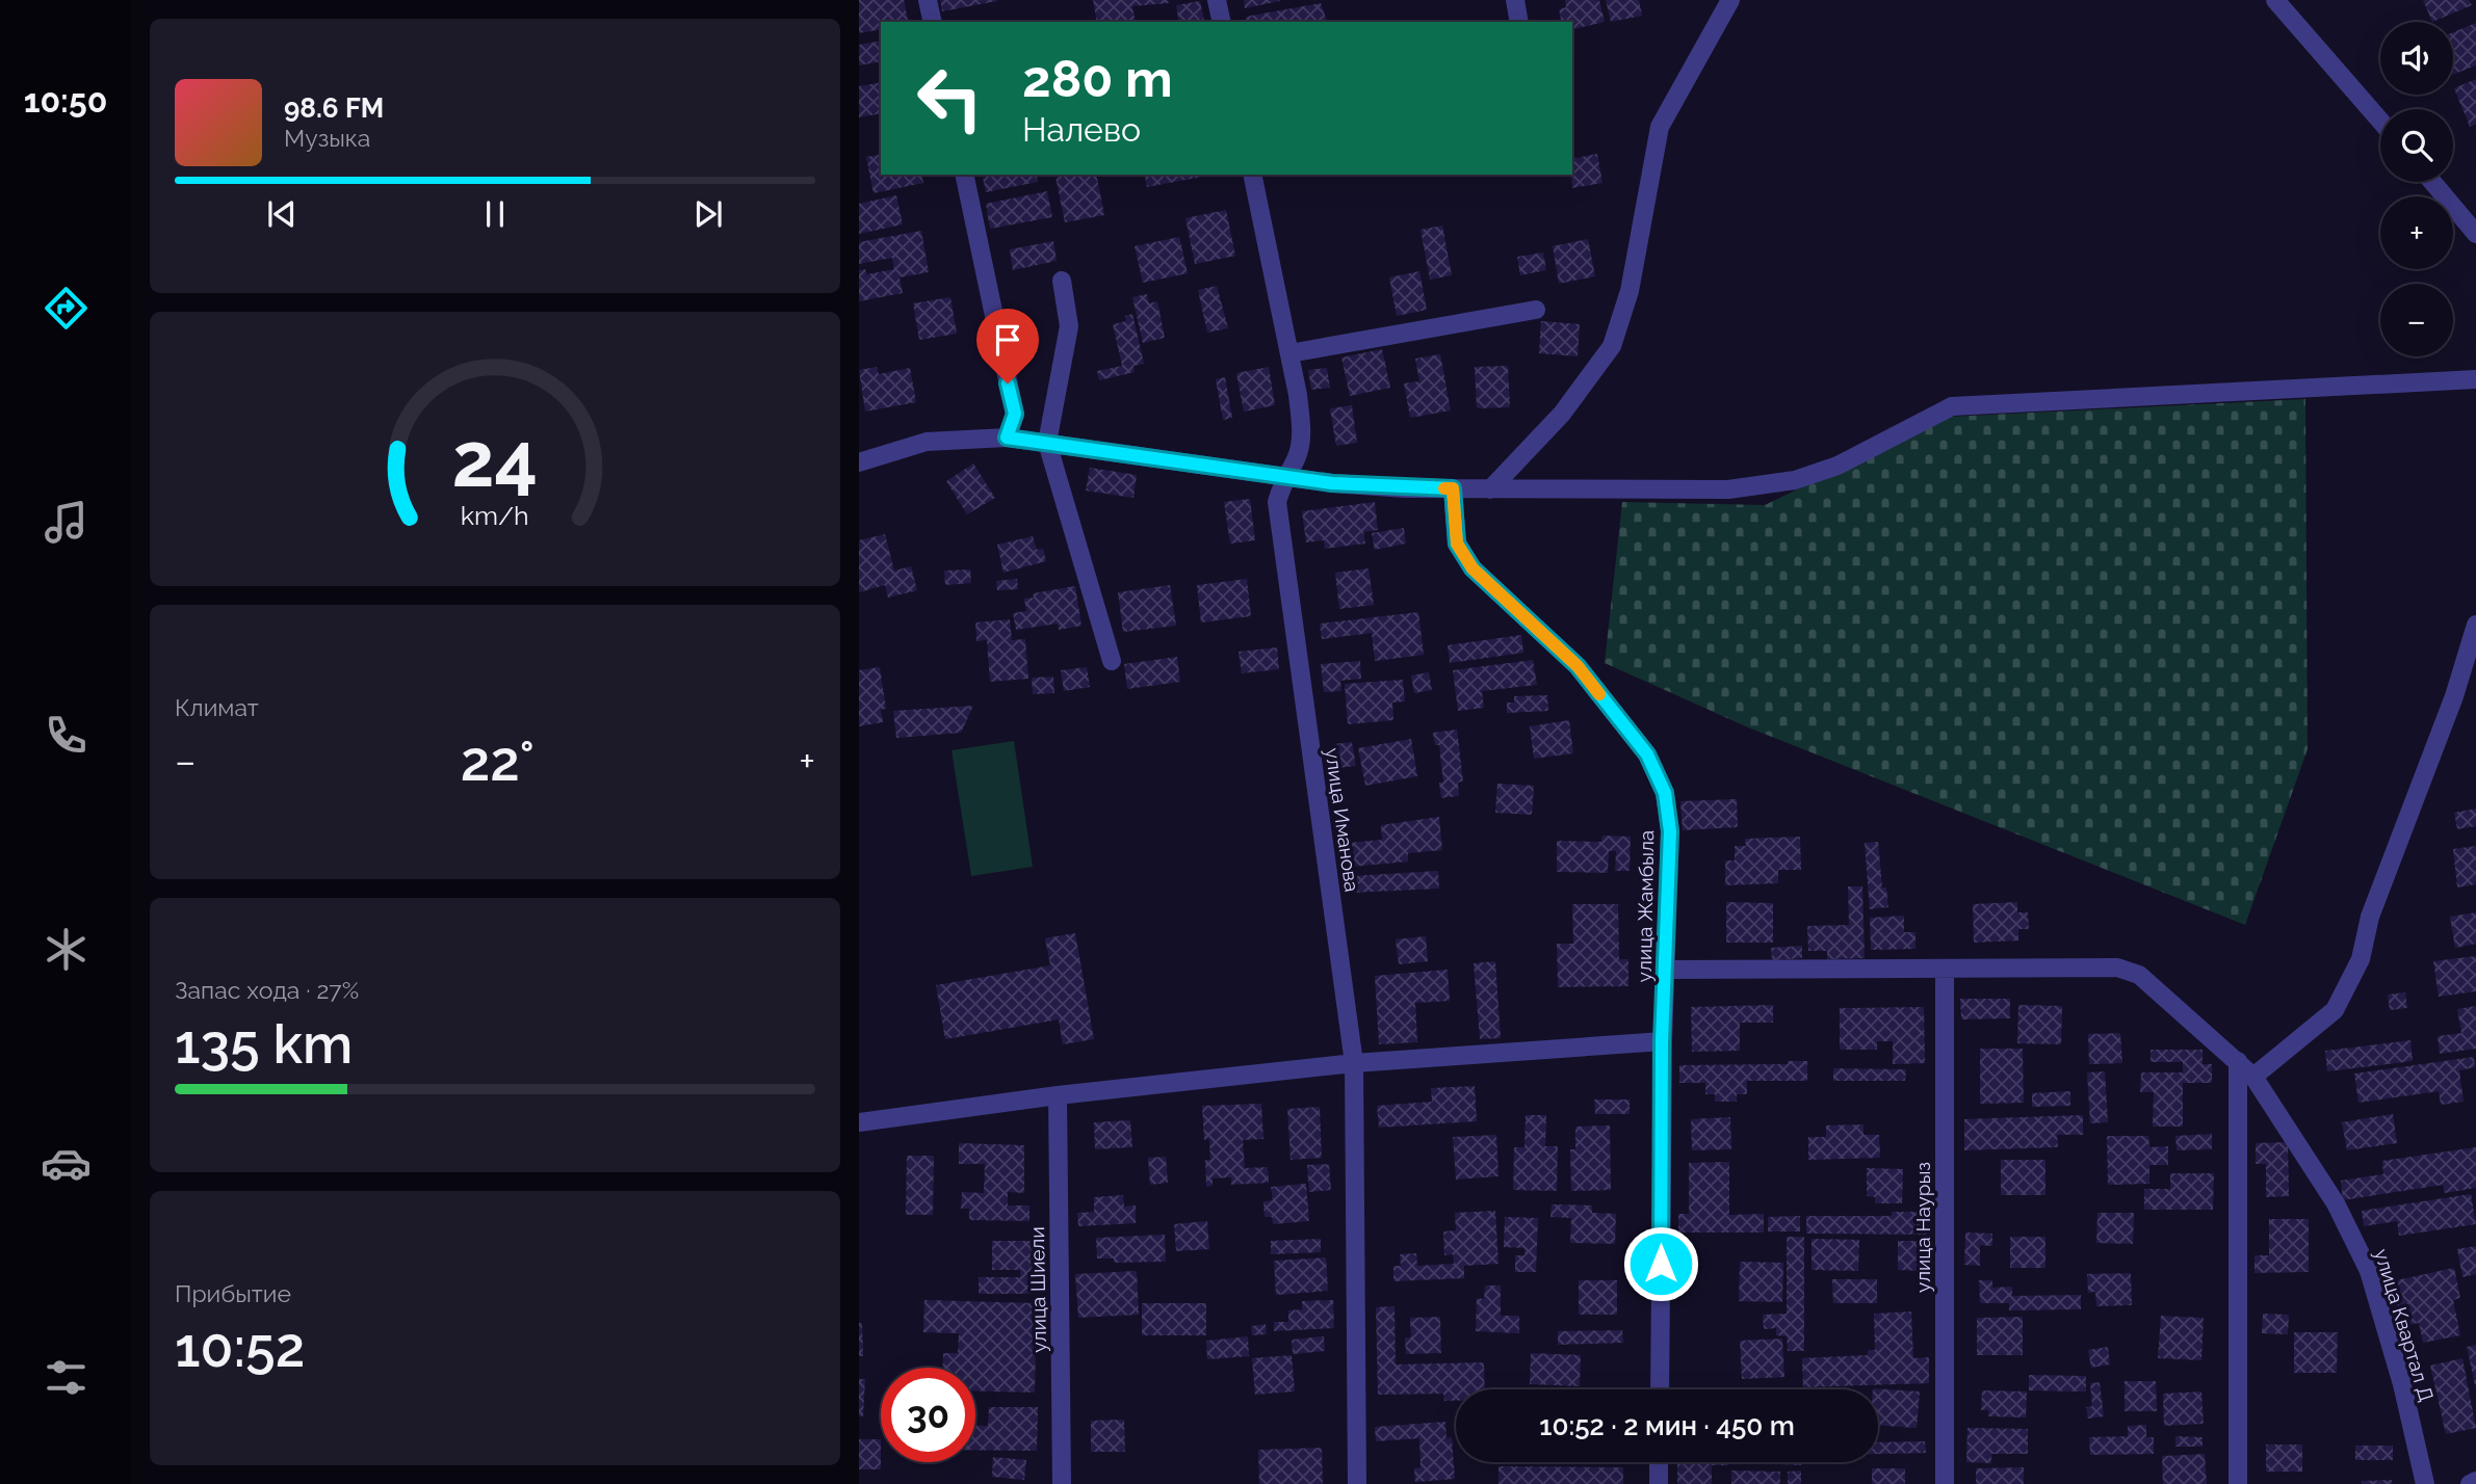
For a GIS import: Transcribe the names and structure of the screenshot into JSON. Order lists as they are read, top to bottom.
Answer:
{
  "streets": {
    "street": [
      "улица Иманова",
      "улица Жамбыла",
      "улица Наурыз",
      "улица Шиели",
      "улица Квартал Д"
    ]
  },
  "crossings": [
    ["улица Жамбыла", "улица Квартал Д"],
    ["улица Наурыз", "улица Квартал Д"]
  ],
  "page": {
    "tabs": "10:50",
    "map_buttons": ["+", "−"],
    "turn": ["280 m", "Налево"],
    "song": ["98.6 FM", "Музыка"],
    "tile": [
      "Климат",
      ["Запас хода · 27%", "135 km"],
      ["Прибытие", "10:52"]
    ],
    "heat": ["−", "22°", "+"],
    "limit": "30",
    "trip": "10:52 · 2 мин · 450 m",
    "gauge": ["24", "km/h"]
  }
}
